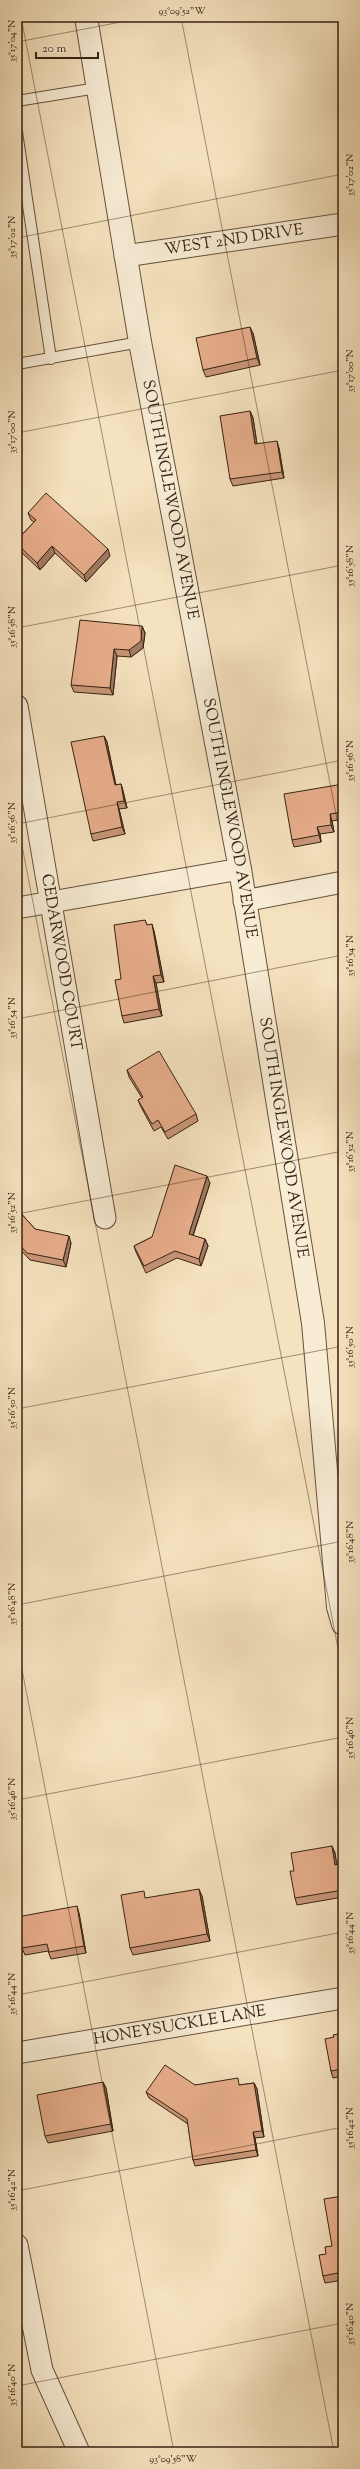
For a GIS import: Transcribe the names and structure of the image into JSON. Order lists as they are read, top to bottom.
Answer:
{
  "streets": {
    "street": [
      "WEST 2ND DRIVE",
      "SOUTH INGLEWOOD AVENUE",
      "CEDARWOOD COURT",
      "HONEYSUCKLE LANE"
    ]
  },
  "crossings": [
    ["WEST 2ND DRIVE", "SOUTH INGLEWOOD AVENUE"]
  ],
  "scale_bar": "20 m",
  "coordinates": [
    "93°09'52\"W",
    "35°17'04\"N",
    "35°17'02\"N",
    "35°17'00\"N",
    "35°16'58\"N",
    "35°16'56\"N",
    "35°16'54\"N",
    "35°16'52\"N",
    "35°16'50\"N",
    "35°16'48\"N",
    "35°16'46\"N",
    "35°16'44\"N",
    "35°16'42\"N",
    "35°16'40\"N",
    "93°09'58\"W"
  ]
}
